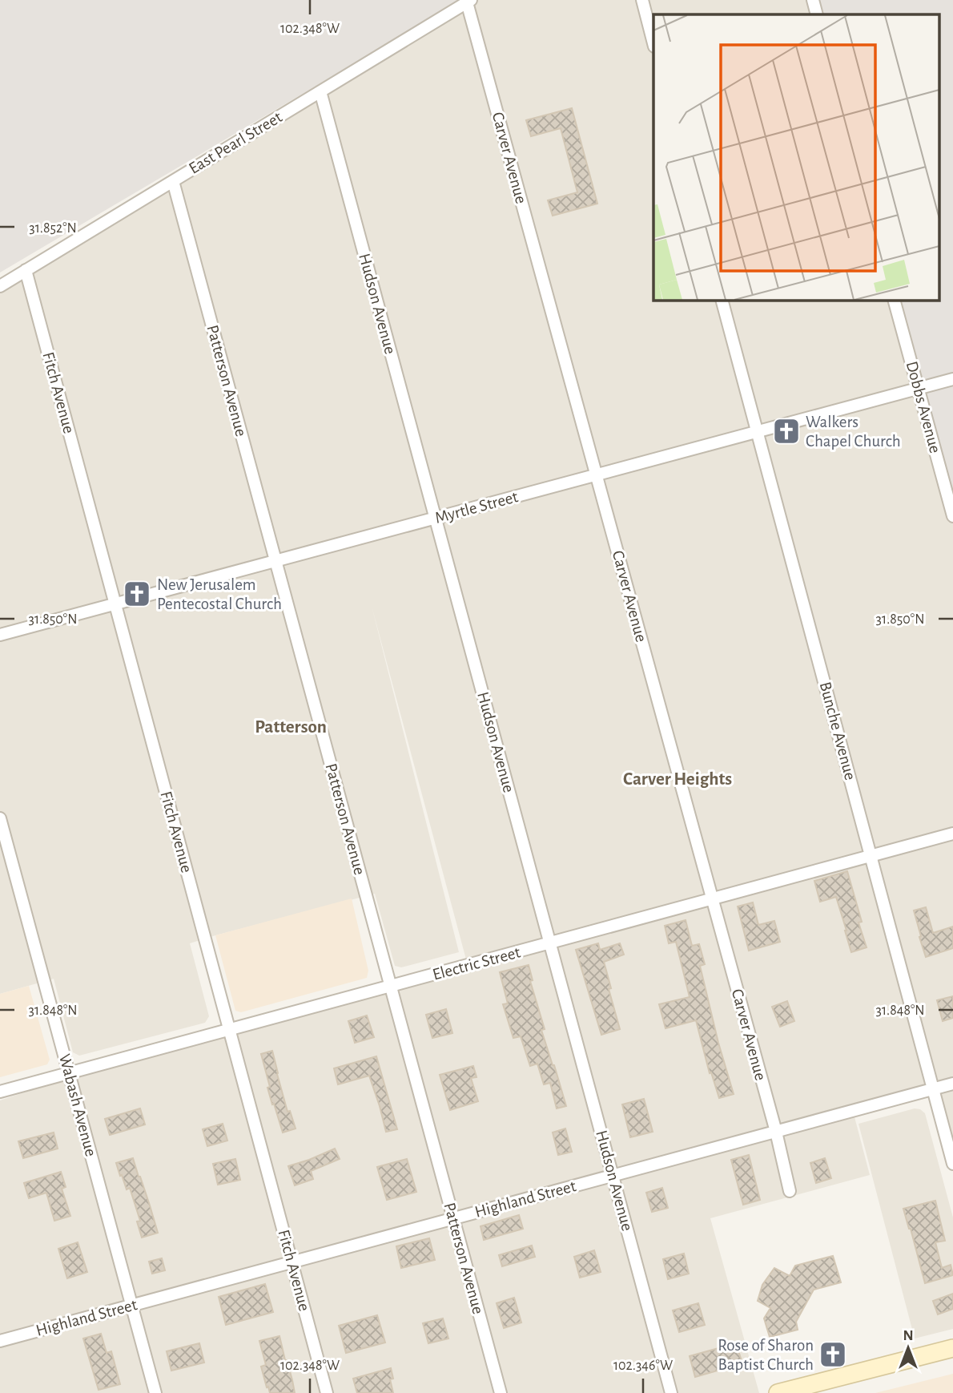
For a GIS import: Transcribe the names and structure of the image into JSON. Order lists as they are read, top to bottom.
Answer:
{
  "streets": {
    "street": [
      "East Pearl Street",
      "Carver Avenue",
      "Hudson Avenue",
      "Patterson Avenue",
      "Fitch Avenue",
      "Dobbs Avenue",
      "Myrtle Street",
      "Bunche Avenue",
      "Electric Street",
      "Wabash Avenue",
      "Highland Street"
    ]
  },
  "crossings": [
    ["East Pearl Street", "Carver Avenue"],
    ["East Pearl Street", "Hudson Avenue"],
    ["East Pearl Street", "Patterson Avenue"],
    ["East Pearl Street", "Fitch Avenue"],
    ["Carver Avenue", "Myrtle Street"],
    ["Carver Avenue", "Electric Street"],
    ["Carver Avenue", "Highland Street"],
    ["Hudson Avenue", "Myrtle Street"],
    ["Hudson Avenue", "Electric Street"],
    ["Hudson Avenue", "Highland Street"],
    ["Patterson Avenue", "Myrtle Street"],
    ["Patterson Avenue", "Electric Street"],
    ["Patterson Avenue", "Highland Street"],
    ["Fitch Avenue", "Myrtle Street"],
    ["Fitch Avenue", "Electric Street"],
    ["Fitch Avenue", "Highland Street"],
    ["Dobbs Avenue", "Myrtle Street"],
    ["Myrtle Street", "Bunche Avenue"],
    ["Bunche Avenue", "Electric Street"],
    ["Bunche Avenue", "Highland Street"],
    ["Electric Street", "Wabash Avenue"],
    ["Wabash Avenue", "Highland Street"]
  ],
  "districts": ["Patterson", "Carver Heights"],
  "places": {
    "church": ["Walkers Chapel Church", "New Jerusalem Pentecostal Church", "Rose of Sharon Baptist Church"]
  },
  "north": "top",
  "coordinates": [
    "102.348°W",
    "31.852°N",
    "31.850°N",
    "31.848°N",
    "102.346°W"
  ]
}
